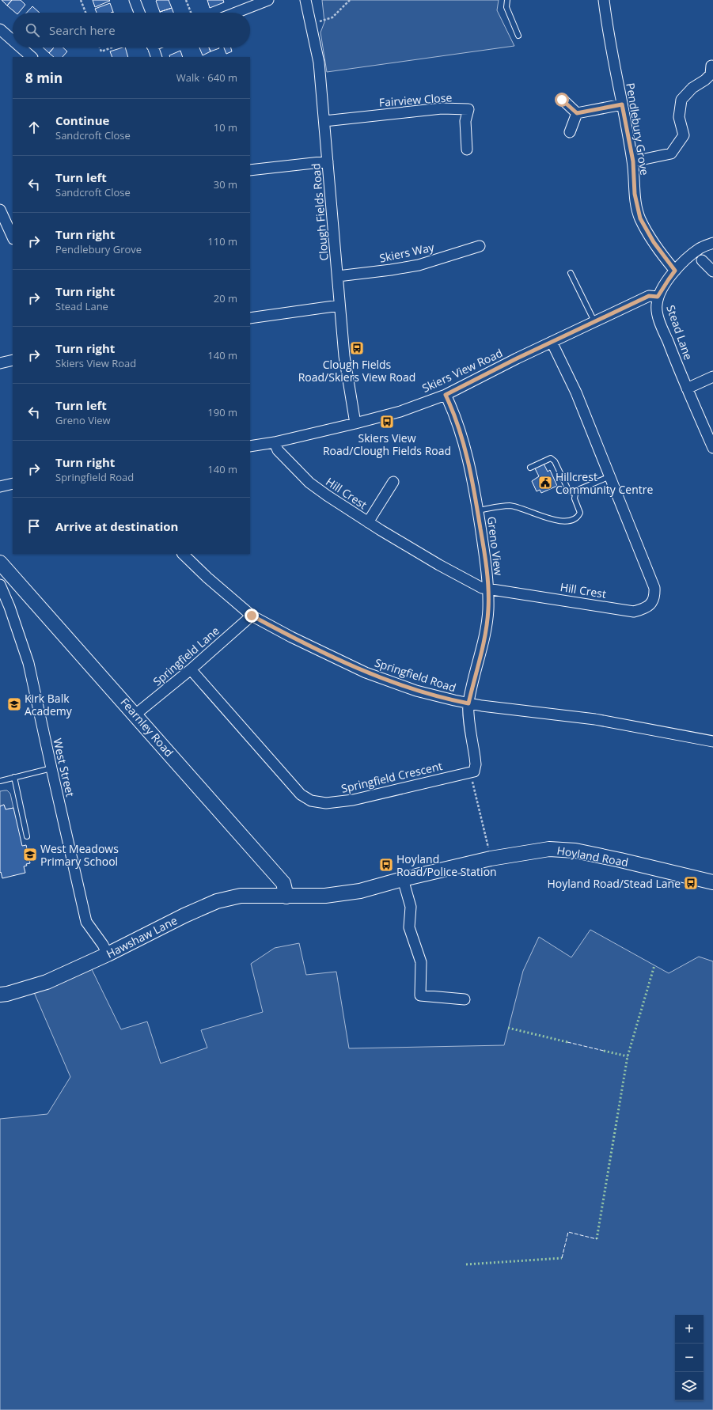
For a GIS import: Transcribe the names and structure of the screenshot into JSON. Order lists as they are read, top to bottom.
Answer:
{
  "streets": {
    "main road": ["Fearnley Road", "Hoyland Road", "Hawshaw Lane"],
    "street": [
      "Fairview Close",
      "Pendlebury Grove",
      "Clough Fields Road",
      "Skiers Way",
      "Stead Lane",
      "Skiers View Road",
      "Hill Crest",
      "Greno View",
      "Springfield Lane",
      "Springfield Road",
      "West Street",
      "Springfield Crescent"
    ]
  },
  "crossings": [
    ["Fairview Close", "Clough Fields Road"],
    ["Pendlebury Grove", "Stead Lane"],
    ["Clough Fields Road", "Skiers Way"],
    ["Clough Fields Road", "Skiers View Road"],
    ["Stead Lane", "Skiers View Road"],
    ["Skiers View Road", "Hill Crest"],
    ["Skiers View Road", "Greno View"],
    ["Hill Crest", "Greno View"],
    ["Greno View", "Springfield Road"],
    ["Springfield Lane", "Springfield Road"],
    ["Springfield Lane", "Fearnley Road"],
    ["Springfield Lane", "Springfield Crescent"],
    ["Fearnley Road", "Hoyland Road"],
    ["Fearnley Road", "Hawshaw Lane"],
    ["West Street", "Hawshaw Lane"],
    ["Hoyland Road", "Hawshaw Lane"]
  ],
  "places": {
    "bus stop": [
      "Clough Fields Road/Skiers View Road",
      "Skiers View Road/Clough Fields Road",
      "Hoyland Road/Police Station",
      "Hoyland Road/Stead Lane"
    ],
    "public building": ["Hillcrest Community Centre"],
    "school or university": ["Kirk Balk Academy", "West Meadows Primary School"]
  },
  "page": {
    "search": "Search here",
    "heading": ["8 min", "Walk · 640 m"],
    "list": [
      ["Continue", "Sandcroft Close", "10 m"],
      ["Turn left", "Sandcroft Close", "30 m"],
      ["Turn right", "Pendlebury Grove", "110 m"],
      ["Turn right", "Stead Lane", "20 m"],
      ["Turn right", "Skiers View Road", "140 m"],
      ["Turn left", "Greno View", "190 m"],
      ["Turn right", "Springfield Road", "140 m"],
      "Arrive at destination"
    ],
    "map_buttons": ["+", "−"]
  }
}
